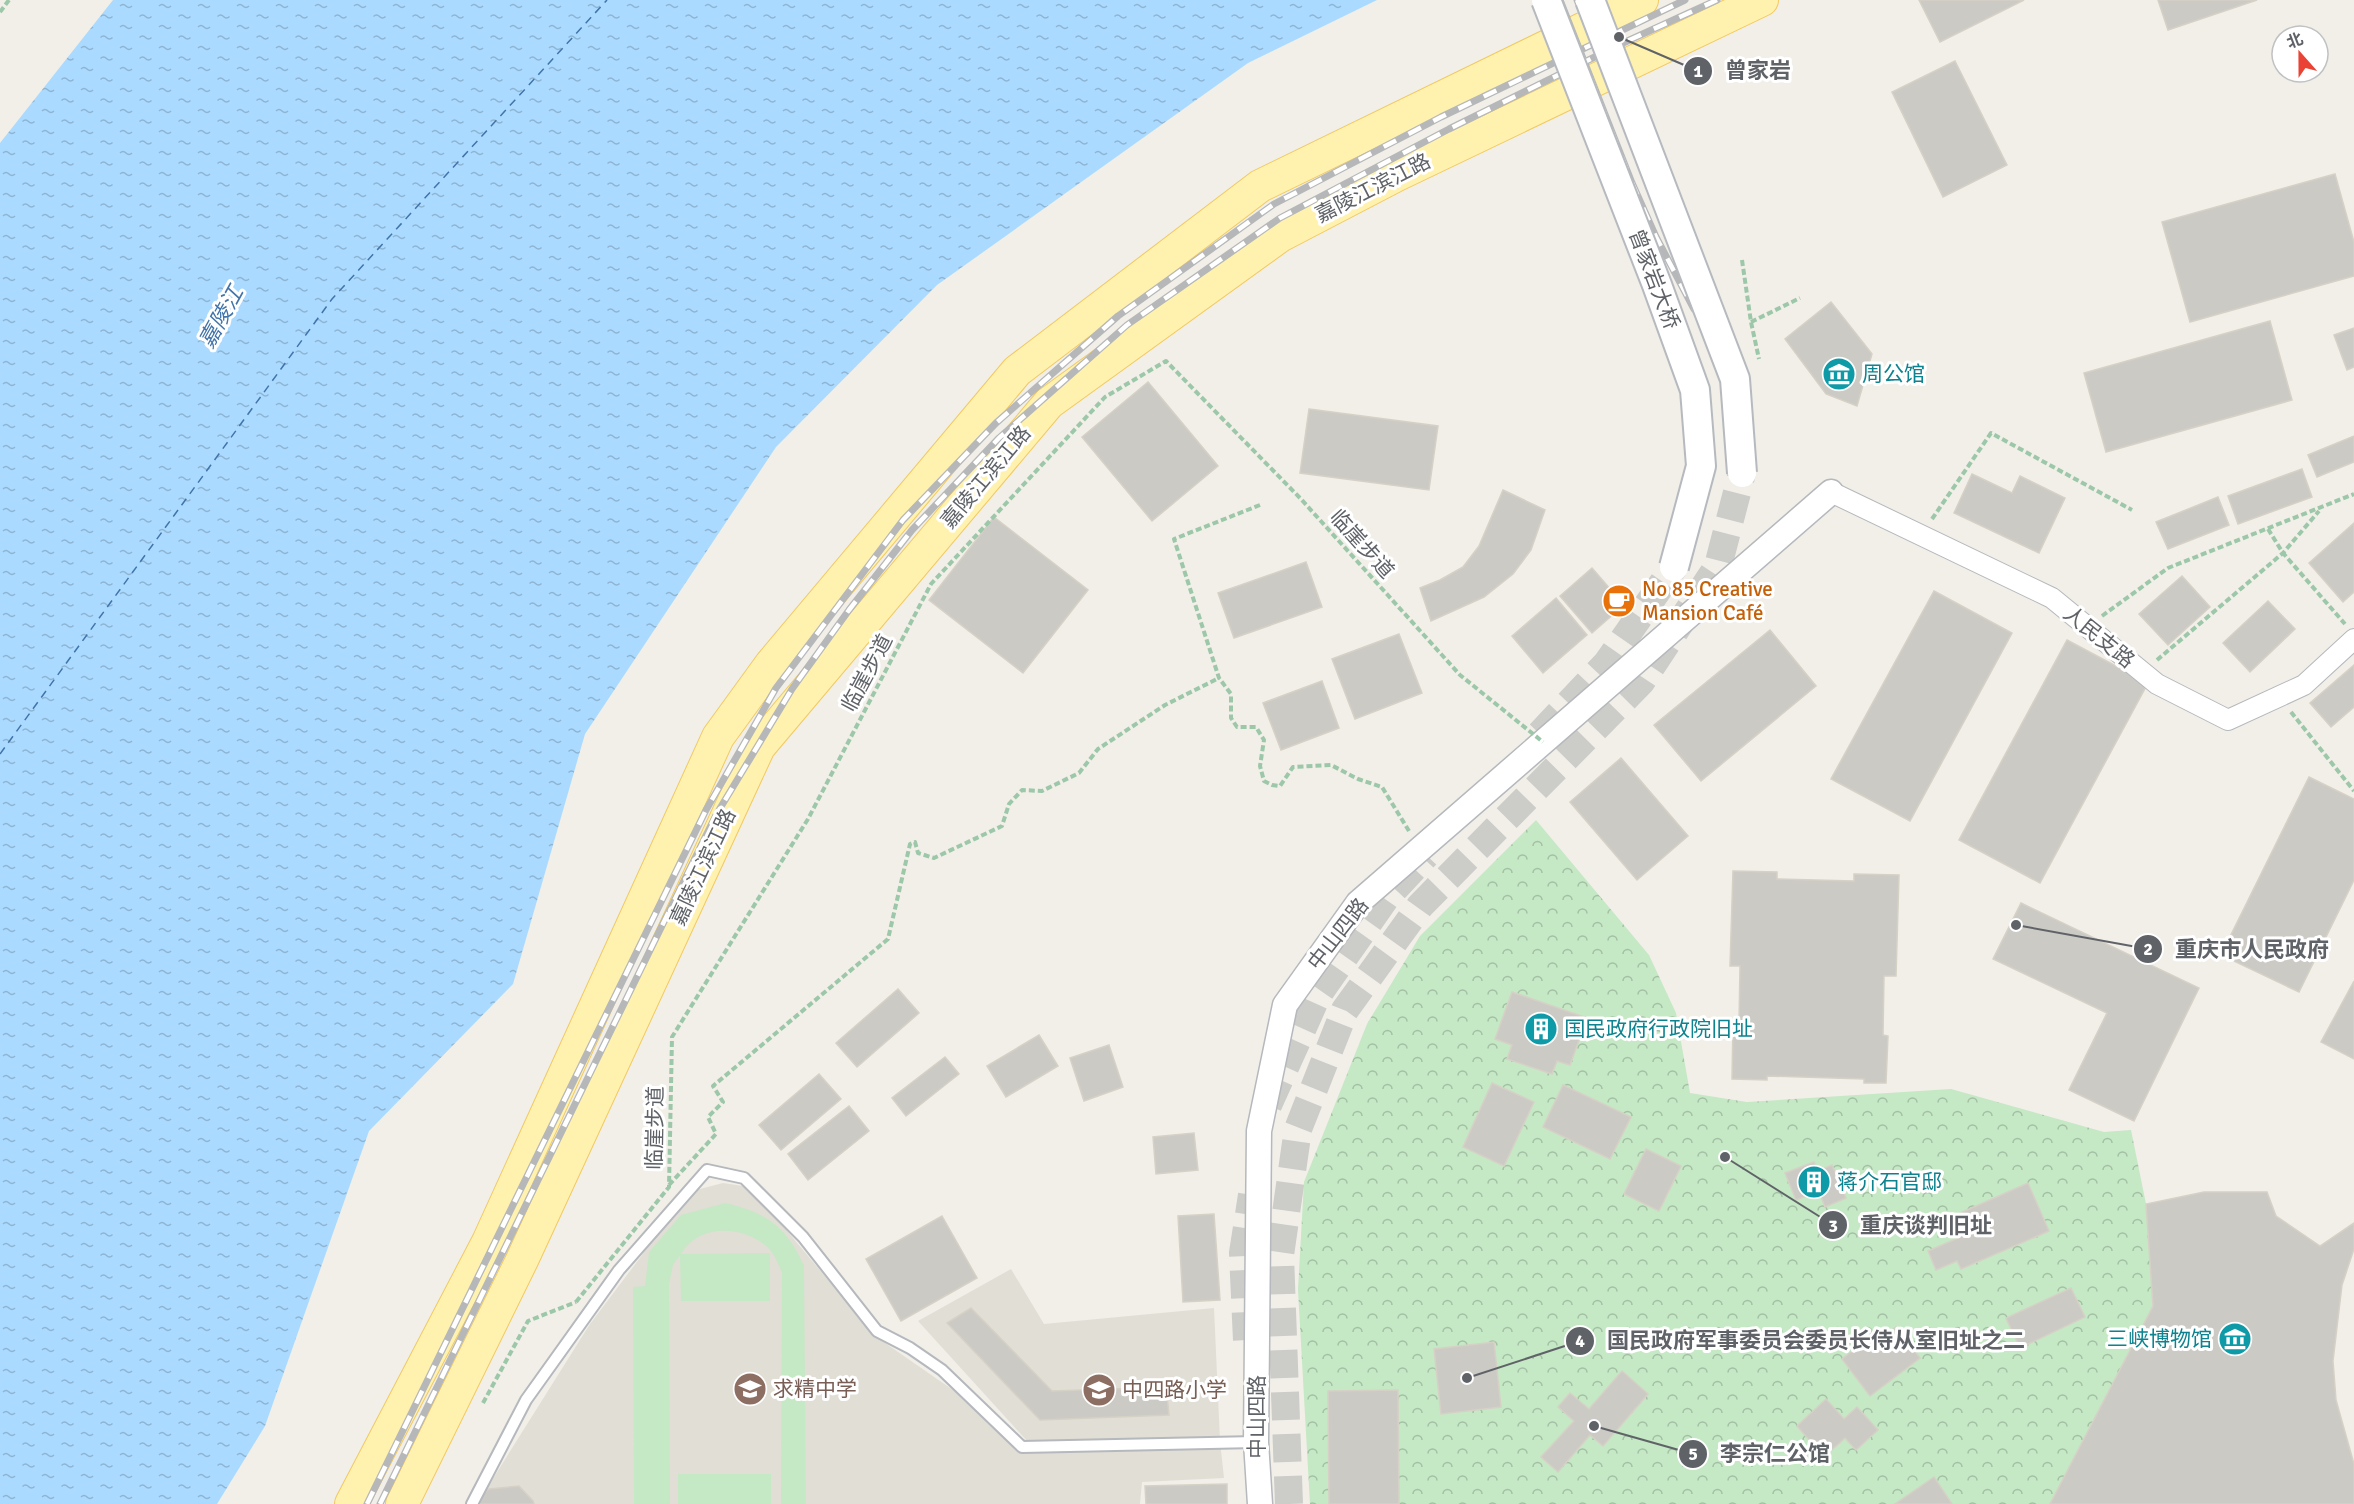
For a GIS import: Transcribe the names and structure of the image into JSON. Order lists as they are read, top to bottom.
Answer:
{
  "streets": {
    "main road": ["嘉陵江滨江路", "曾家岩大桥"],
    "street": ["人民支路", "中山四路"],
    "path": ["临崖步道"]
  },
  "crossings": [
    ["临崖步道", "中山四路"],
    ["人民支路", "中山四路"]
  ],
  "water": ["嘉陵江"],
  "places": {
    "other": [
      "曾家岩",
      "重庆市人民政府",
      "重庆谈判旧址",
      "国民政府军事委员会委员长侍从室旧址之二",
      "李宗仁公馆"
    ],
    "museum": ["周公馆", "三峡博物馆"],
    "cafe": ["No 85 Creative Mansion Café"],
    "building": ["国民政府行政院旧址", "蒋介石官邸"],
    "school or university": ["求精中学", "中四路小学"]
  },
  "north": "top"
}
